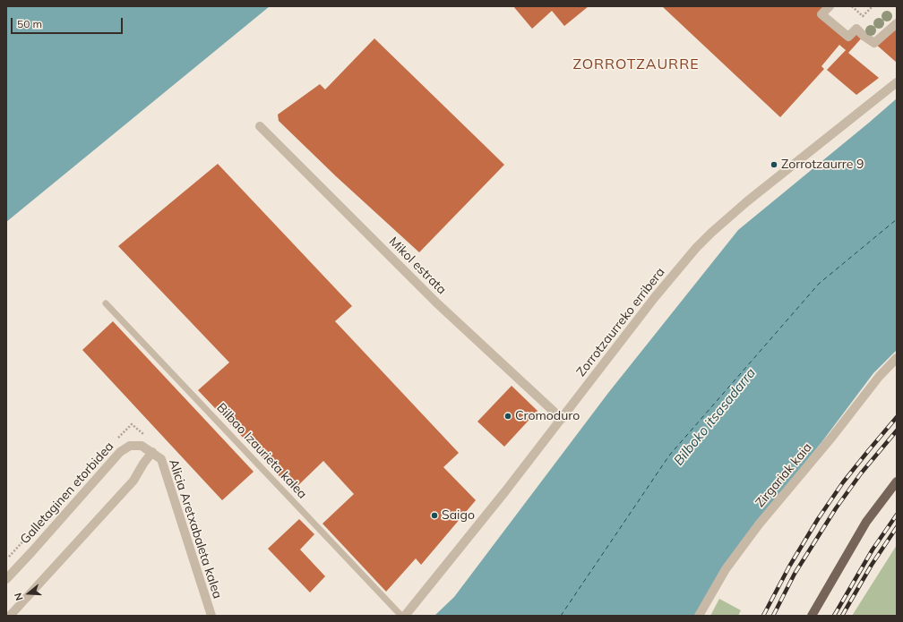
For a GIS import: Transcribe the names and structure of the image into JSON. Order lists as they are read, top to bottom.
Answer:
{
  "streets": {
    "street": [
      "Mikol estrata",
      "Zorrotzaurreko erribera",
      "Zirgariak kaia",
      "Galletaginen etorbidea",
      "Alicia Aretxabaleta kalea"
    ],
    "lane": ["Bilbao Izaurieta kalea"]
  },
  "crossings": [
    ["Mikol estrata", "Zorrotzaurreko erribera"],
    ["Galletaginen etorbidea", "Alicia Aretxabaleta kalea"]
  ],
  "districts": ["ZORROTZAURRE"],
  "water": ["Bilboko itsasadarra"],
  "places": ["Zorrotzaurre 9", "Cromoduro", "Saigo"],
  "scale_bar": "50 m",
  "north": "left"
}
